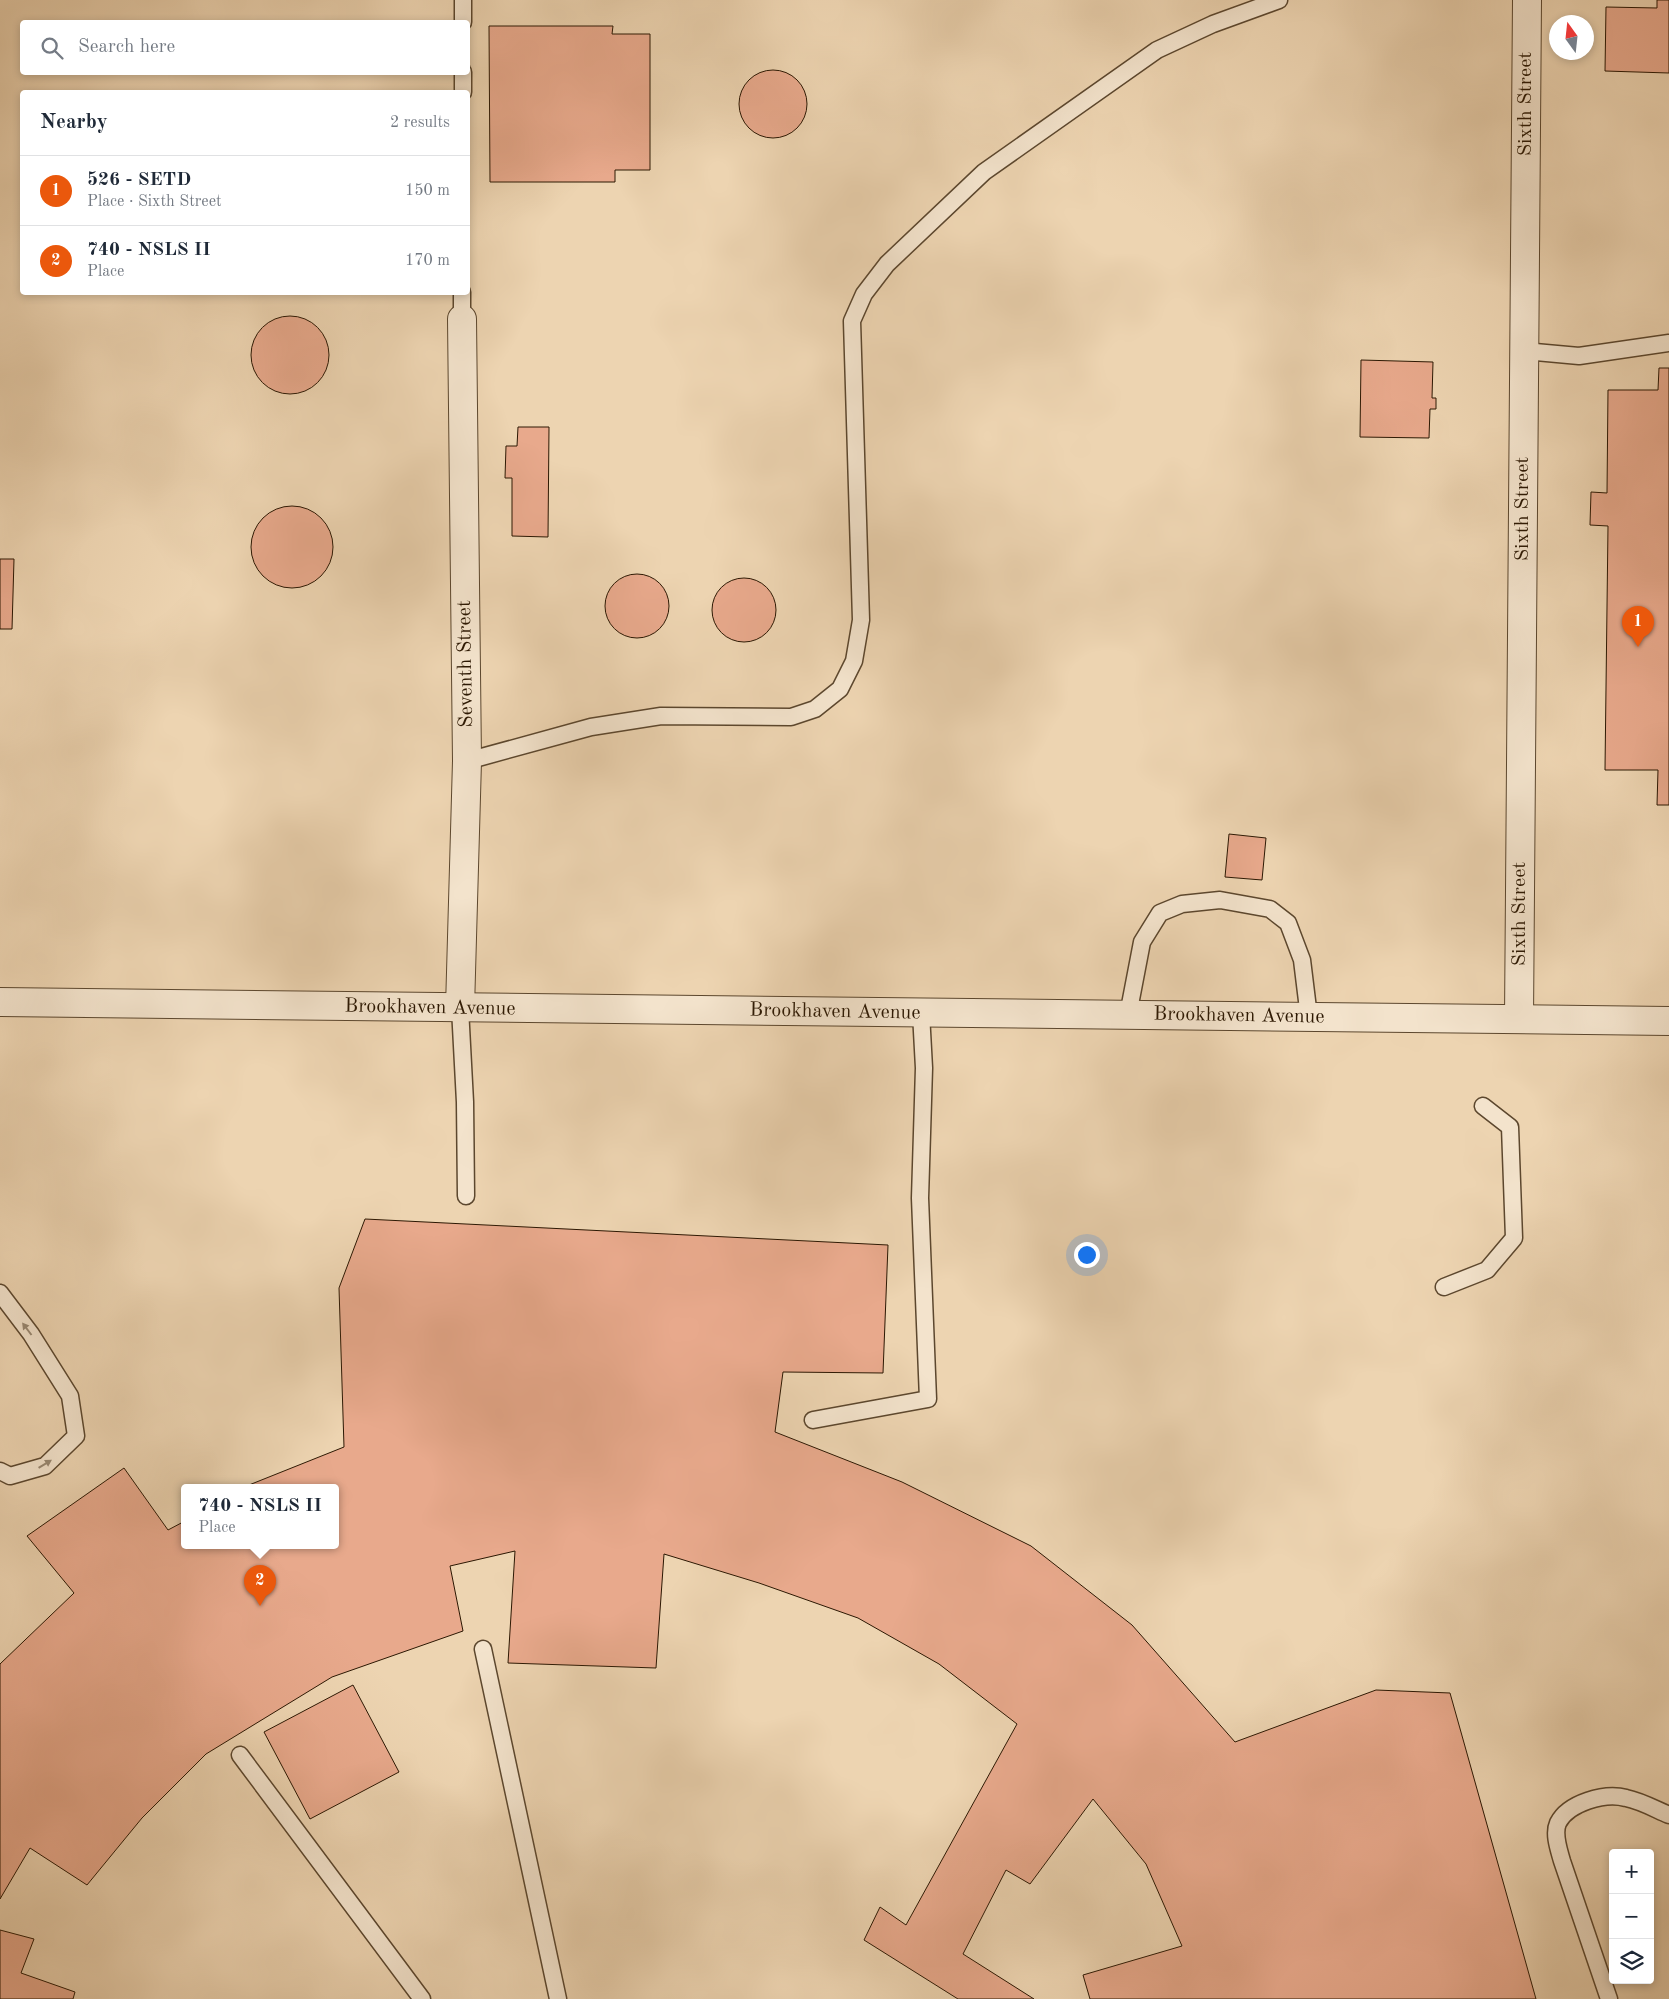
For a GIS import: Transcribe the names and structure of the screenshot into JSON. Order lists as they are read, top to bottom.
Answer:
{
  "streets": {
    "street": ["Sixth Street", "Seventh Street", "Brookhaven Avenue"]
  },
  "crossings": [
    ["Sixth Street", "Brookhaven Avenue"],
    ["Seventh Street", "Brookhaven Avenue"]
  ],
  "north": "top",
  "page": {
    "search": "Search here",
    "heading": ["Nearby", "2 results"],
    "list": [
      {
        "mark": "1",
        "name": "526 - SETD",
        "note": "Place · Sixth Street",
        "value": "150 m"
      },
      {
        "mark": "2",
        "name": "740 - NSLS II",
        "note": "Place",
        "value": "170 m"
      }
    ],
    "pins": ["1", "2"],
    "popup": ["740 - NSLS II", "Place"],
    "map_buttons": ["+", "−"]
  }
}
